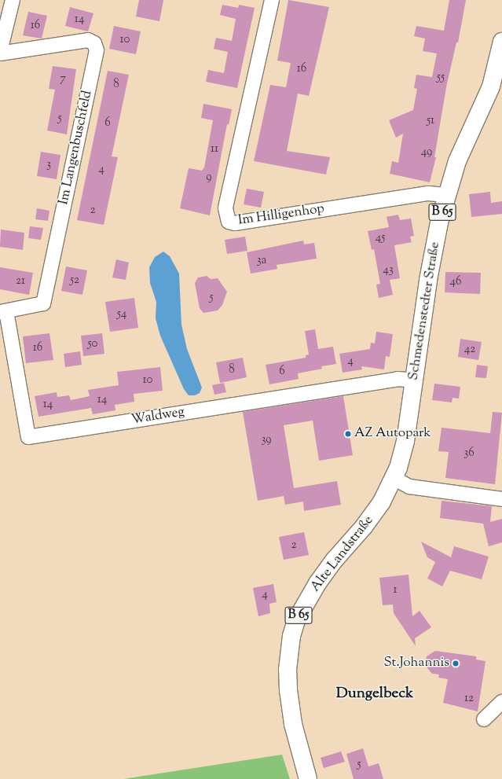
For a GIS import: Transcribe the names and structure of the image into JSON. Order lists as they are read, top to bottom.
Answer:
{
  "streets": {
    "main road": ["B 65", "Schmedenstedter Straße", "Alte Landstraße"],
    "street": ["Im Langenbuschfeld", "Im Hilligenhop", "Waldweg"]
  },
  "crossings": [
    ["Im Langenbuschfeld", "Waldweg"],
    ["Im Hilligenhop", "Schmedenstedter Straße"],
    ["Schmedenstedter Straße", "Waldweg"],
    ["Schmedenstedter Straße", "Alte Landstraße"]
  ],
  "districts": ["Dungelbeck"],
  "places": ["AZ Autopark", "St.Johannis"],
  "house_numbers": [
    "14",
    "16",
    "10",
    "16",
    "55",
    "7",
    "8",
    "5",
    "51",
    "6",
    "11",
    "49",
    "3",
    "4",
    "9",
    "2",
    "45",
    "3a",
    "43",
    "52",
    "21",
    "46",
    "5",
    "54",
    "50",
    "16",
    "42",
    "4",
    "8",
    "6",
    "10",
    "14",
    "14",
    "39",
    "36",
    "2",
    "1",
    "4",
    "12",
    "5"
  ]
}
